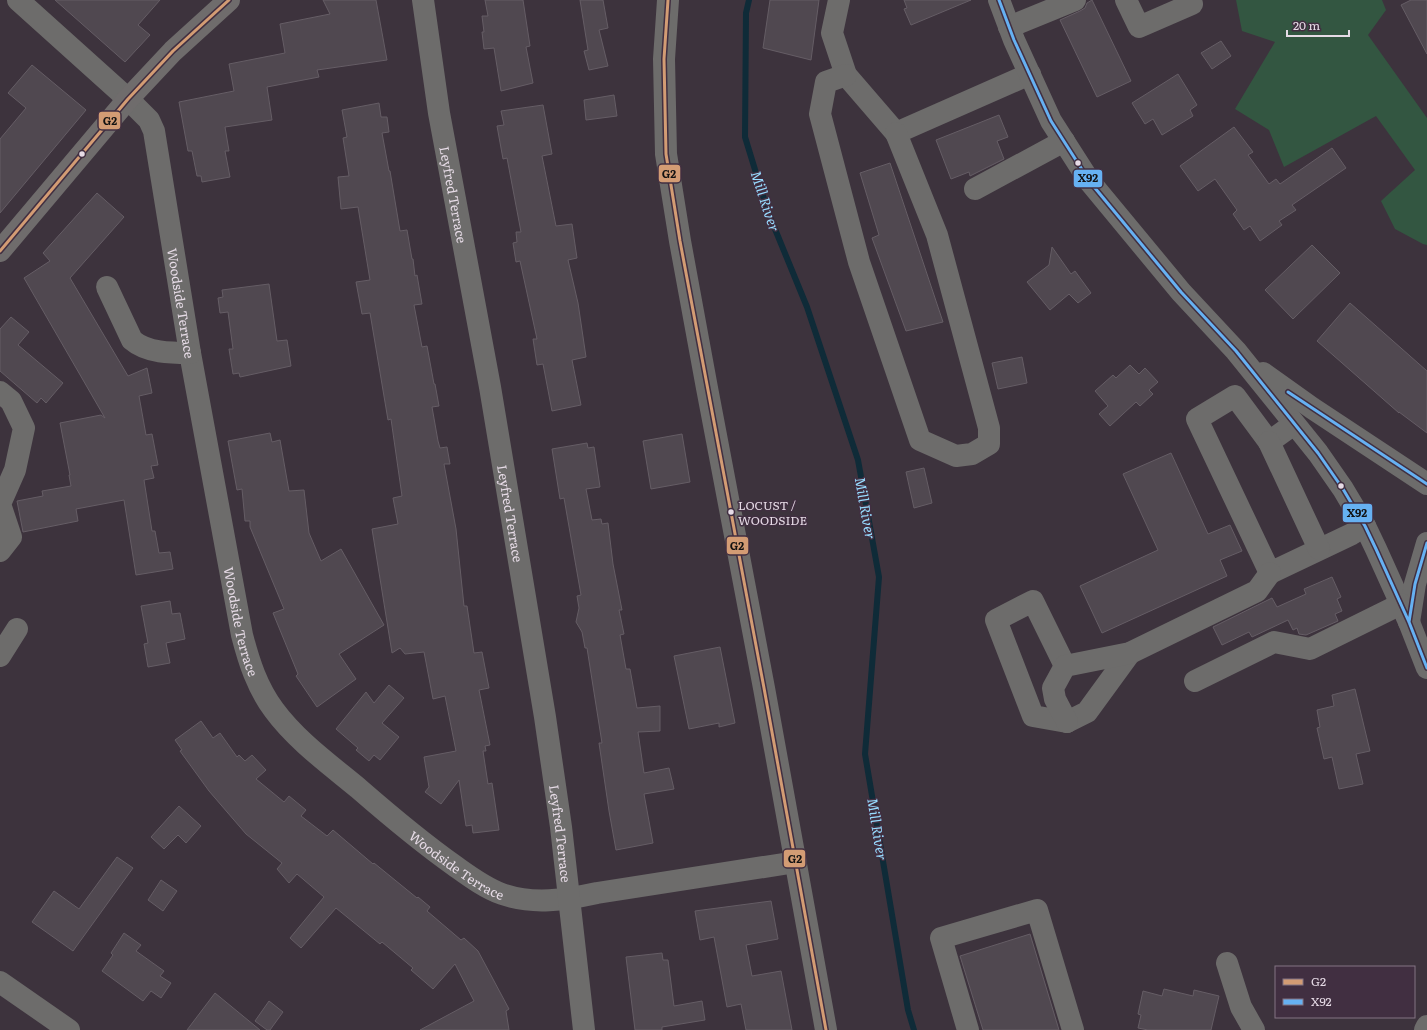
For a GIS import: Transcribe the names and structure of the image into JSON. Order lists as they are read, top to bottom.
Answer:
{
  "streets": {
    "street": ["Leyfred Terrace", "Woodside Terrace"]
  },
  "crossings": [
    ["Leyfred Terrace", "Woodside Terrace"]
  ],
  "water": ["Mill River"],
  "places": ["LOCUST / WOODSIDE"],
  "lines": ["transit line G2", "transit line X92"],
  "legend": ["G2", "X92"],
  "scale_bar": "20 m"
}
